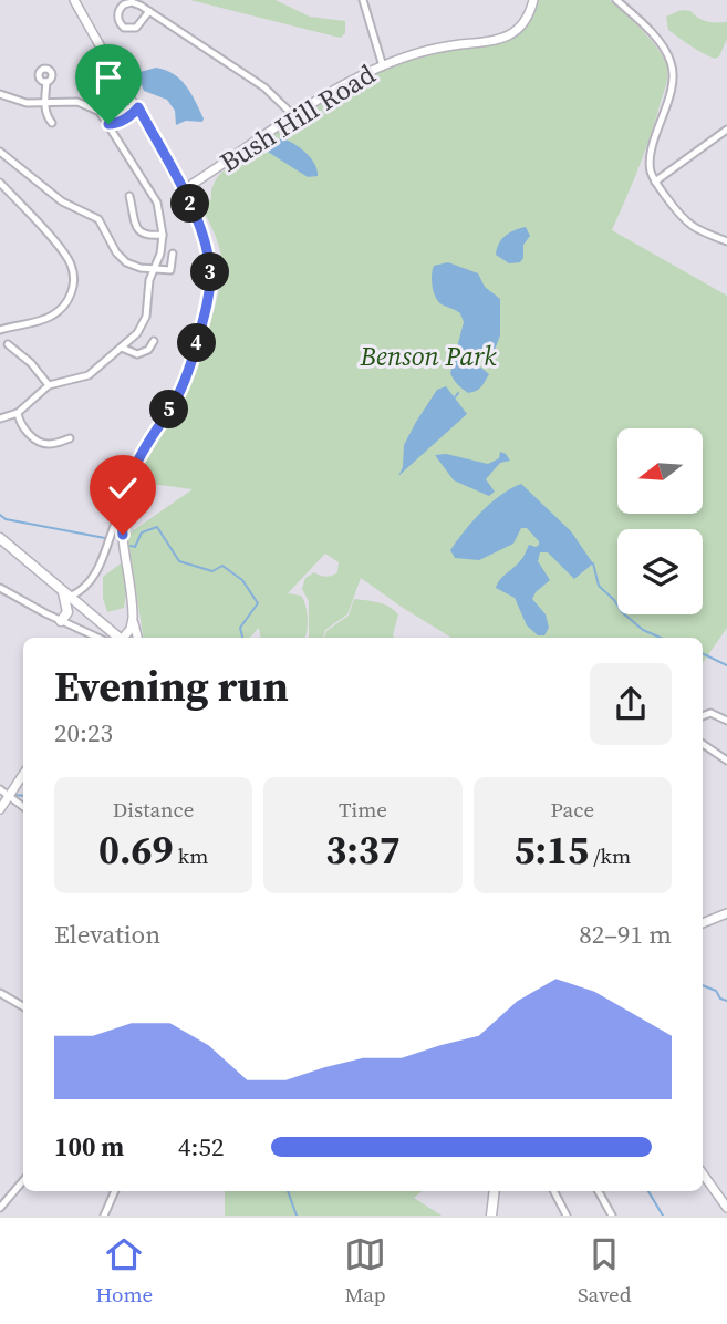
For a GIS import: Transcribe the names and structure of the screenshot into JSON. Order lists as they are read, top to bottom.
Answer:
{
  "streets": {
    "street": ["Bush Hill Road"]
  },
  "parks": ["Benson Park"],
  "north": "left",
  "page": {
    "pins": [
      "2",
      "3",
      "4",
      "5"
    ],
    "heading": ["Evening run", "20:23"],
    "stats": [
      ["Distance", "0.69 km"],
      ["Time", "3:37"],
      ["Pace", "5:15 /km"]
    ],
    "chart": ["Elevation", "82–91 m"],
    "list": [
      {
        "name": "100 m",
        "note": "4:52"
      }
    ],
    "tabs": ["Home", "Map", "Saved"]
  }
}
